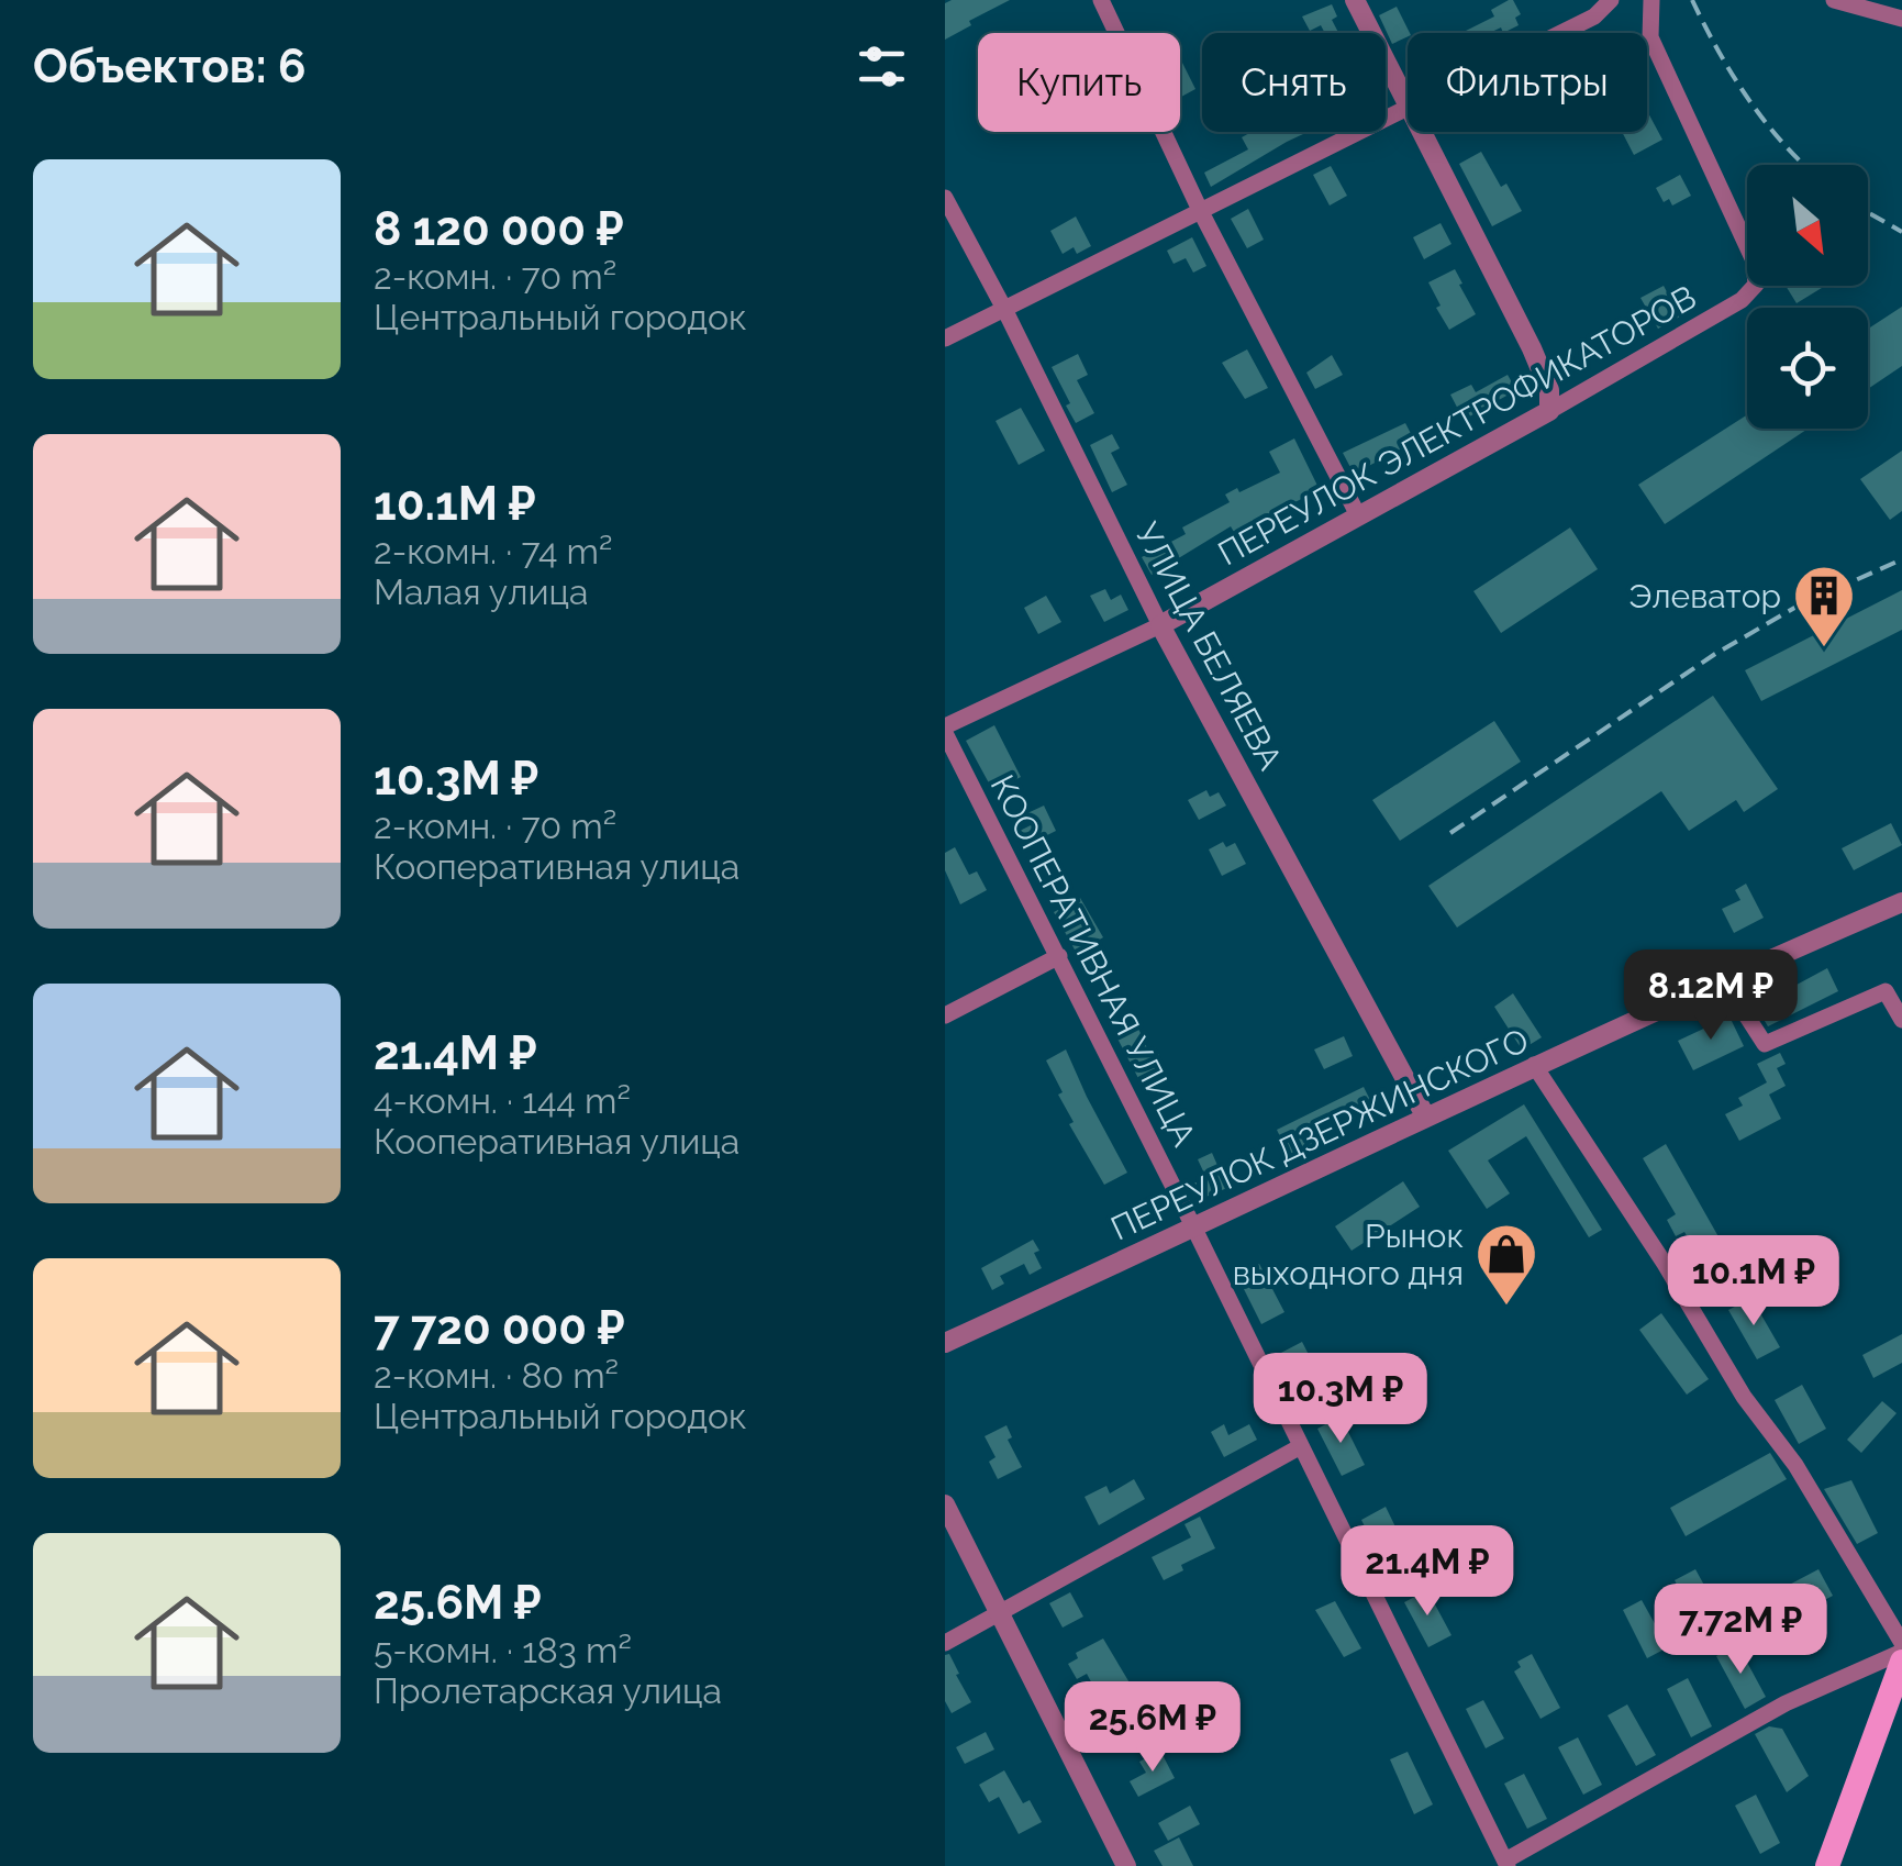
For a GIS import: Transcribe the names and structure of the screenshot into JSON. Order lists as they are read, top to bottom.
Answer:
{
  "streets": {
    "street": [
      "ПЕРЕУЛОК ЭЛЕКТРОФИКАТОРОВ",
      "УЛИЦА БЕЛЯЕВА",
      "КООПЕРАТИВНАЯ УЛИЦА",
      "ПЕРЕУЛОК ДЗЕРЖИНСКОГО"
    ]
  },
  "crossings": [
    ["ПЕРЕУЛОК ЭЛЕКТРОФИКАТОРОВ", "УЛИЦА БЕЛЯЕВА"],
    ["ПЕРЕУЛОК ЭЛЕКТРОФИКАТОРОВ", "КООПЕРАТИВНАЯ УЛИЦА"],
    ["УЛИЦА БЕЛЯЕВА", "ПЕРЕУЛОК ДЗЕРЖИНСКОГО"],
    ["КООПЕРАТИВНАЯ УЛИЦА", "ПЕРЕУЛОК ДЗЕРЖИНСКОГО"]
  ],
  "places": {
    "building": ["Элеватор"],
    "shop": ["Рынок выходного дня"]
  },
  "north": "bottom right",
  "page": {
    "heading": "Объектов: 6",
    "chip": ["Купить", "Снять", "Фильтры"],
    "list": [
      {
        "name": "8 120 000 ₽",
        "note": "2-комн. · 70 m² · Центральный городок"
      },
      {
        "name": "10.1M ₽",
        "note": "2-комн. · 74 m² · Малая улица"
      },
      {
        "name": "10.3M ₽",
        "note": "2-комн. · 70 m² · Кооперативная улица"
      },
      {
        "name": "21.4M ₽",
        "note": "4-комн. · 144 m² · Кооперативная улица"
      },
      {
        "name": "7 720 000 ₽",
        "note": "2-комн. · 80 m² · Центральный городок"
      },
      {
        "name": "25.6M ₽",
        "note": "5-комн. · 183 m² · Пролетарская улица"
      }
    ],
    "price": [
      "8.12M ₽",
      "10.1M ₽",
      "10.3M ₽",
      "21.4M ₽",
      "7.72M ₽",
      "25.6M ₽"
    ]
  }
}
